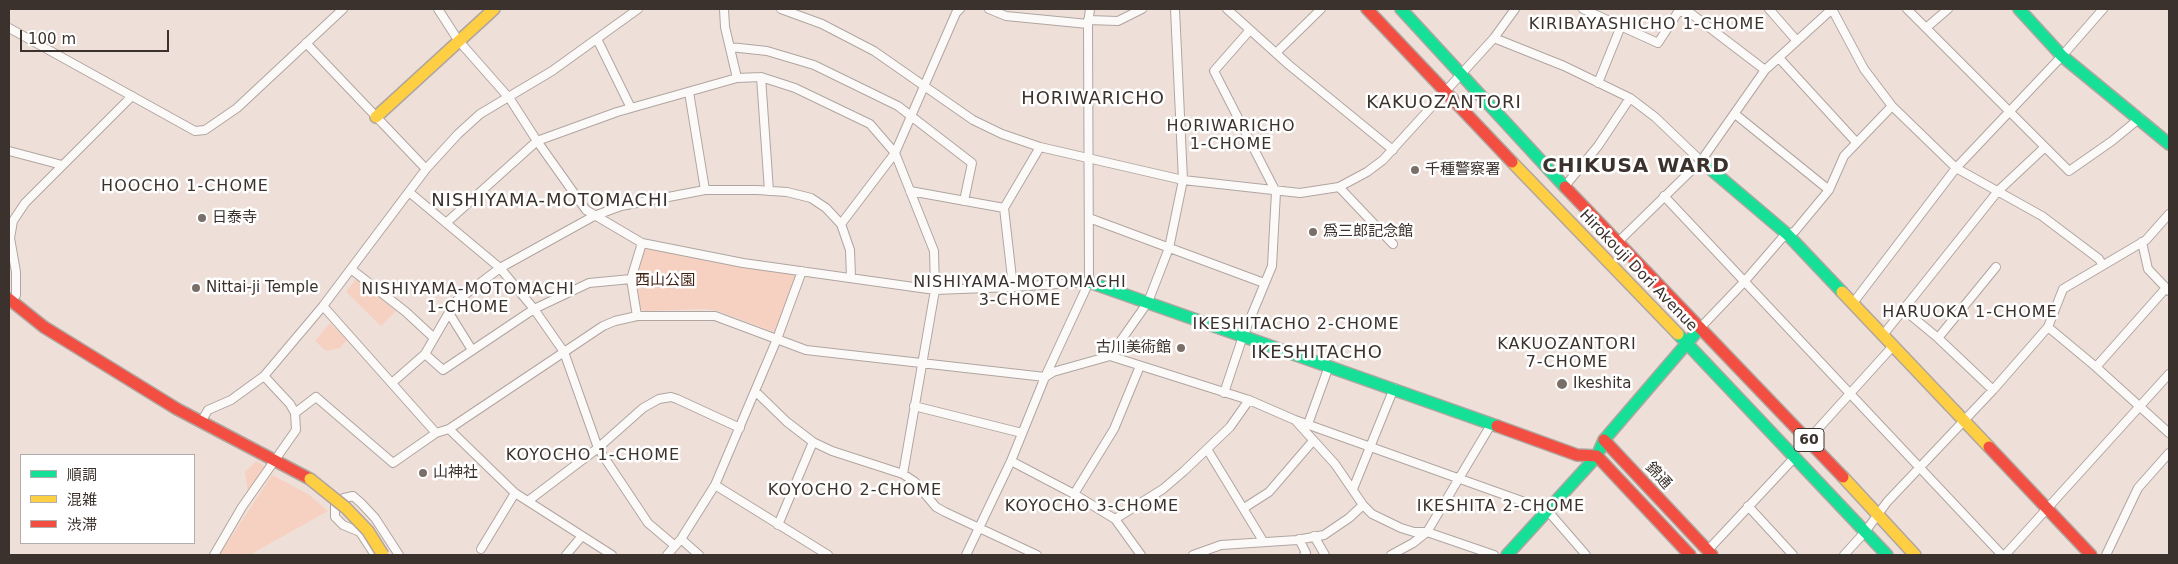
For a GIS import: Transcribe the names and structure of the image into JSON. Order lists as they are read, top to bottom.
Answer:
{
  "streets": {
    "street": ["Hirokouji Dori Avenue", "60", "錦通"]
  },
  "districts": [
    "KIRIBAYASHICHO 1-CHOME",
    "HORIWARICHO",
    "KAKUOZANTORI",
    "HORIWARICHO 1-CHOME",
    "CHIKUSA WARD",
    "HOOCHO 1-CHOME",
    "NISHIYAMA-MOTOMACHI",
    "NISHIYAMA-MOTOMACHI 3-CHOME",
    "NISHIYAMA-MOTOMACHI 1-CHOME",
    "HARUOKA 1-CHOME",
    "IKESHITACHO 2-CHOME",
    "KAKUOZANTORI 7-CHOME",
    "IKESHITACHO",
    "KOYOCHO 1-CHOME",
    "KOYOCHO 2-CHOME",
    "KOYOCHO 3-CHOME",
    "IKESHITA 2-CHOME"
  ],
  "parks": ["西山公園"],
  "places": [
    "千種警察署",
    "日泰寺",
    "爲三郎記念館",
    "Nittai-ji Temple",
    "古川美術館",
    "Ikeshita",
    "山神社"
  ],
  "legend": ["順調", "混雑", "渋滞"],
  "scale_bar": "100 m"
}
